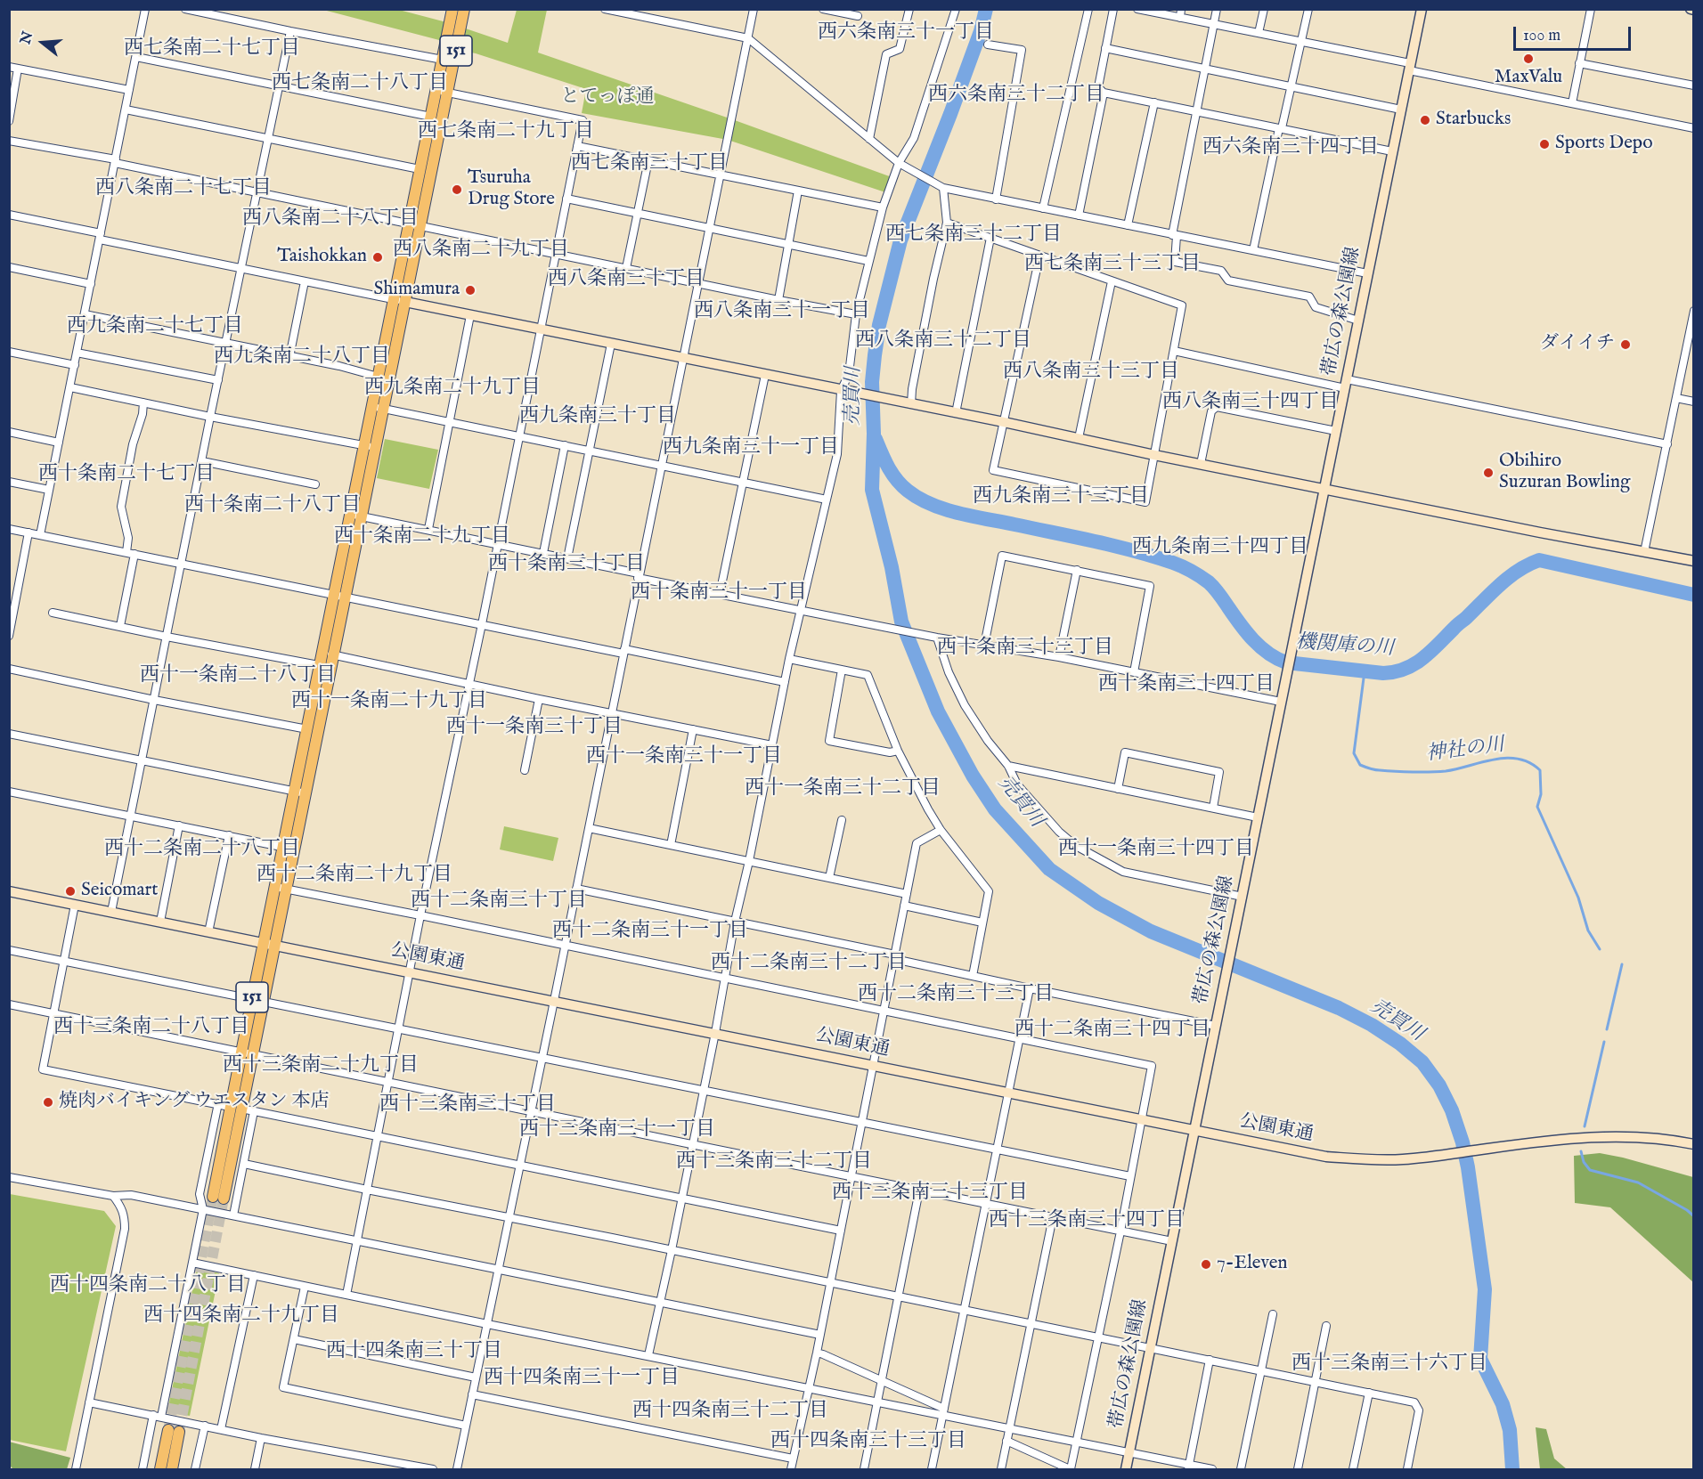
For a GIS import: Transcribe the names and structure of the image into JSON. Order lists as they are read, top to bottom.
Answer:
{
  "streets": {
    "main road": ["151"],
    "street": ["帯広の森公園線", "公園東通"]
  },
  "crossings": [
    ["151", "公園東通"],
    ["帯広の森公園線", "公園東通"]
  ],
  "districts": [
    "西六条南三十一丁目",
    "西七条南二十七丁目",
    "西七条南二十八丁目",
    "西六条南三十二丁目",
    "西七条南二十九丁目",
    "西六条南三十四丁目",
    "西七条南三十丁目",
    "西八条南二十七丁目",
    "西八条南二十八丁目",
    "西七条南三十二丁目",
    "西八条南二十九丁目",
    "西七条南三十三丁目",
    "西八条南三十丁目",
    "西八条南三十一丁目",
    "西九条南二十七丁目",
    "西八条南三十二丁目",
    "西九条南二十八丁目",
    "西八条南三十三丁目",
    "西九条南二十九丁目",
    "西八条南三十四丁目",
    "西九条南三十丁目",
    "西九条南三十一丁目",
    "西十条南二十七丁目",
    "西九条南三十三丁目",
    "西十条南二十八丁目",
    "西十条南二十九丁目",
    "西九条南三十四丁目",
    "西十条南三十丁目",
    "西十条南三十一丁目",
    "西十条南三十三丁目",
    "西十一条南二十八丁目",
    "西十条南三十四丁目",
    "西十一条南二十九丁目",
    "西十一条南三十丁目",
    "西十一条南三十一丁目",
    "西十一条南三十二丁目",
    "西十二条南二十八丁目",
    "西十一条南三十四丁目",
    "西十二条南二十九丁目",
    "西十二条南三十丁目",
    "西十二条南三十一丁目",
    "西十二条南三十二丁目",
    "西十二条南三十三丁目",
    "西十三条南二十八丁目",
    "西十二条南三十四丁目",
    "西十三条南二十九丁目",
    "西十三条南三十丁目",
    "西十三条南三十一丁目",
    "西十三条南三十二丁目",
    "西十三条南三十三丁目",
    "西十三条南三十四丁目",
    "西十四条南二十八丁目",
    "西十四条南二十九丁目",
    "西十四条南三十丁目",
    "西十三条南三十六丁目",
    "西十四条南三十一丁目",
    "西十四条南三十二丁目",
    "西十四条南三十三丁目"
  ],
  "water": ["売買川", "機関庫の川", "神社の川"],
  "parks": ["とてっぽ通"],
  "places": [
    "MaxValu",
    "Starbucks",
    "Sports Depo",
    "Tsuruha Drug Store",
    "Taishokkan",
    "Shimamura",
    "ダイイチ",
    "Obihiro Suzuran Bowling",
    "Seicomart",
    "焼肉バイキング ウエスタン 本店",
    "7-Eleven"
  ],
  "scale_bar": "100 m",
  "north": "left"
}
